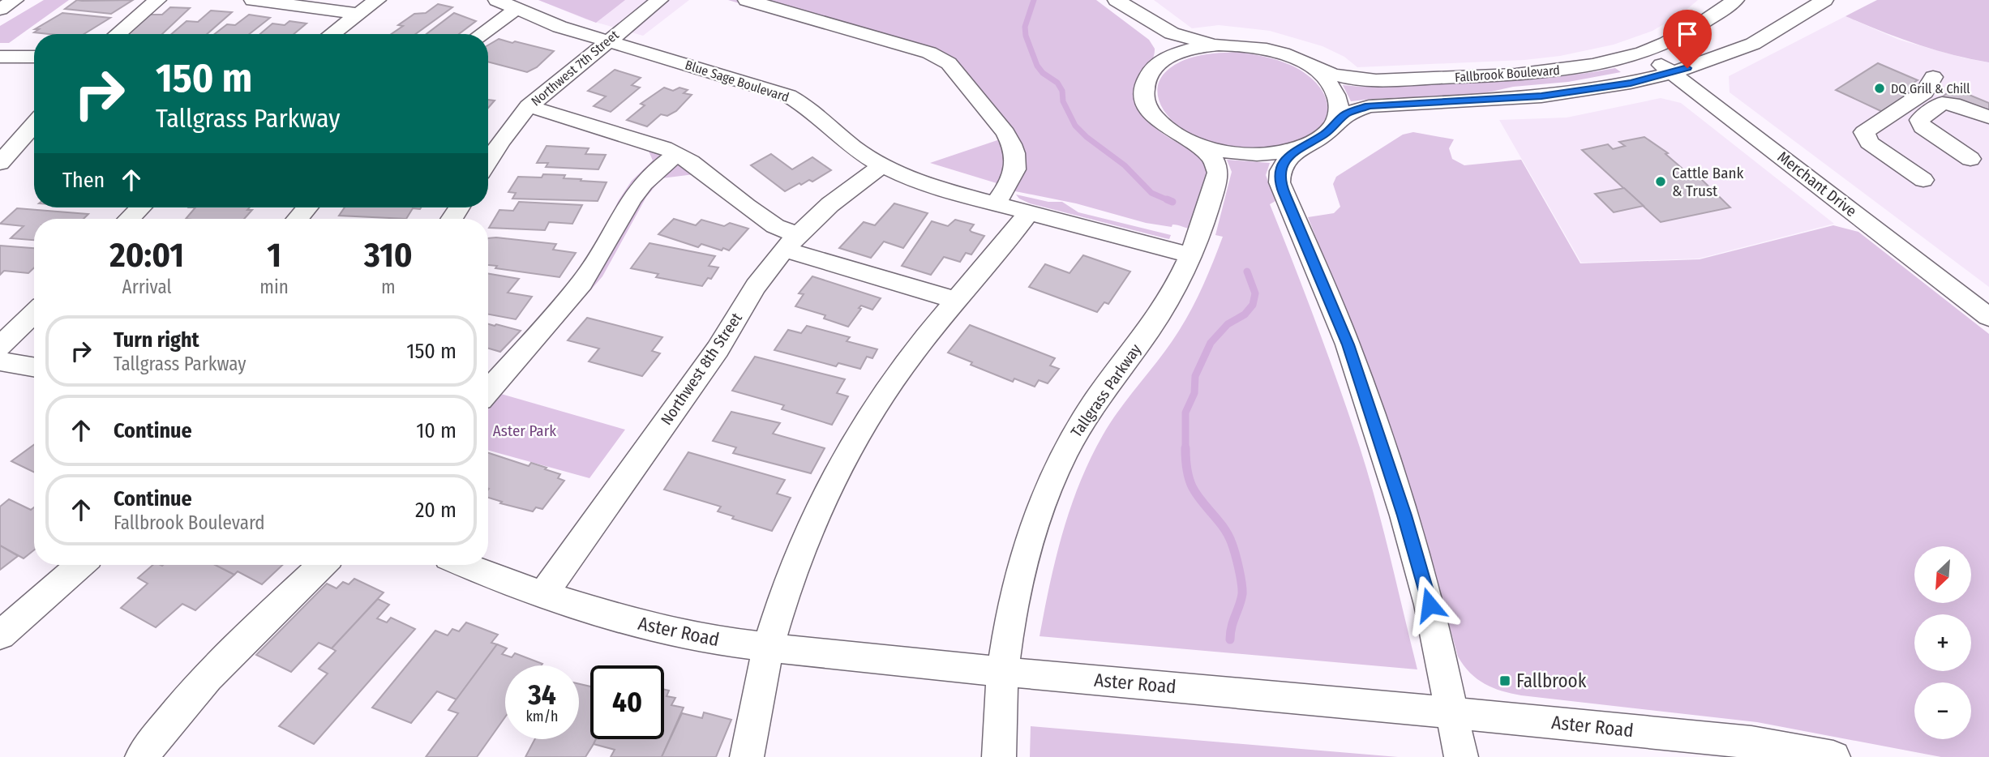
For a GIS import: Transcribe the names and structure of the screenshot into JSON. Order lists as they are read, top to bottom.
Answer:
{
  "streets": {
    "street": [
      "Northwest 7th Street",
      "Fallbrook Boulevard",
      "Blue Sage Boulevard",
      "Merchant Drive",
      "Northwest 8th Street",
      "Tallgrass Parkway",
      "Aster Road"
    ]
  },
  "crossings": [
    ["Northwest 7th Street", "Blue Sage Boulevard"],
    ["Fallbrook Boulevard", "Merchant Drive"],
    ["Fallbrook Boulevard", "Tallgrass Parkway"],
    ["Blue Sage Boulevard", "Northwest 8th Street"],
    ["Blue Sage Boulevard", "Tallgrass Parkway"],
    ["Northwest 8th Street", "Aster Road"],
    ["Tallgrass Parkway", "Aster Road"]
  ],
  "parks": ["Aster Park"],
  "places": {
    "other": ["DQ Grill & Chill", "Cattle Bank & Trust"],
    "transit": ["Fallbrook"]
  },
  "north": "bottom left",
  "page": {
    "turn": ["150 m", "Tallgrass Parkway"],
    "then": "Then",
    "eta": [
      "20:01",
      "Arrival",
      "1",
      "min",
      "310",
      "m"
    ],
    "list": [
      {
        "name": "Turn right",
        "note": "Tallgrass Parkway",
        "value": "150 m"
      },
      {
        "name": "Continue",
        "value": "10 m"
      },
      {
        "name": "Continue",
        "note": "Fallbrook Boulevard",
        "value": "20 m"
      }
    ],
    "map_buttons": ["+", "−"],
    "speed": "34 km/h",
    "limit": "40"
  }
}
